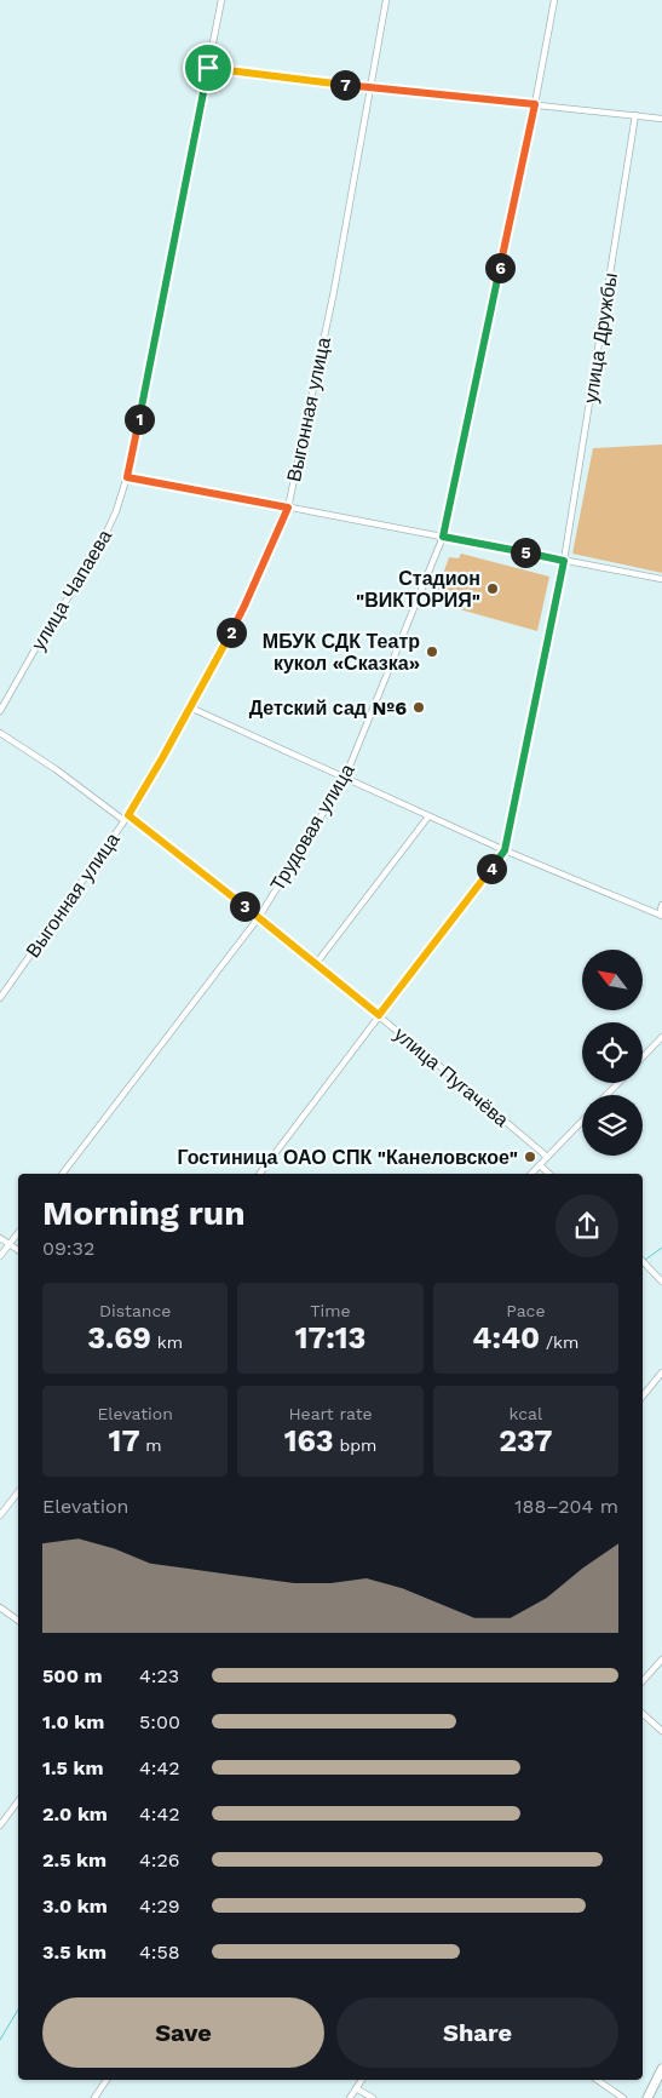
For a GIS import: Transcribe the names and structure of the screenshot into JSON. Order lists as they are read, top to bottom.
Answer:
{
  "streets": {
    "street": [
      "улица Дружбы",
      "Выгонная улица",
      "улица Чапаева",
      "Трудовая улица",
      "улица Пугачёва"
    ]
  },
  "crossings": [
    ["Выгонная улица", "улица Пугачёва"],
    ["Трудовая улица", "улица Пугачёва"]
  ],
  "places": [
    "Стадион \"ВИКТОРИЯ\"",
    "МБУК СДК Театр кукол «Сказка»",
    "Детский сад №6",
    "Гостиница ОАО СПК \"Канеловское\""
  ],
  "north": "top left",
  "page": {
    "pins": [
      "7",
      "6",
      "1",
      "5",
      "2",
      "4",
      "3"
    ],
    "heading": ["Morning run", "09:32"],
    "stats": [
      ["Distance", "3.69 km"],
      ["Time", "17:13"],
      ["Pace", "4:40 /km"],
      ["Elevation", "17 m"],
      ["Heart rate", "163 bpm"],
      ["kcal", "237"]
    ],
    "chart": ["Elevation", "188–204 m"],
    "list": [
      {
        "name": "500 m",
        "note": "4:23"
      },
      {
        "name": "1.0 km",
        "note": "5:00"
      },
      {
        "name": "1.5 km",
        "note": "4:42"
      },
      {
        "name": "2.0 km",
        "note": "4:42"
      },
      {
        "name": "2.5 km",
        "note": "4:26"
      },
      {
        "name": "3.0 km",
        "note": "4:29"
      },
      {
        "name": "3.5 km",
        "note": "4:58"
      }
    ],
    "buttons": ["Save", "Share"]
  }
}
